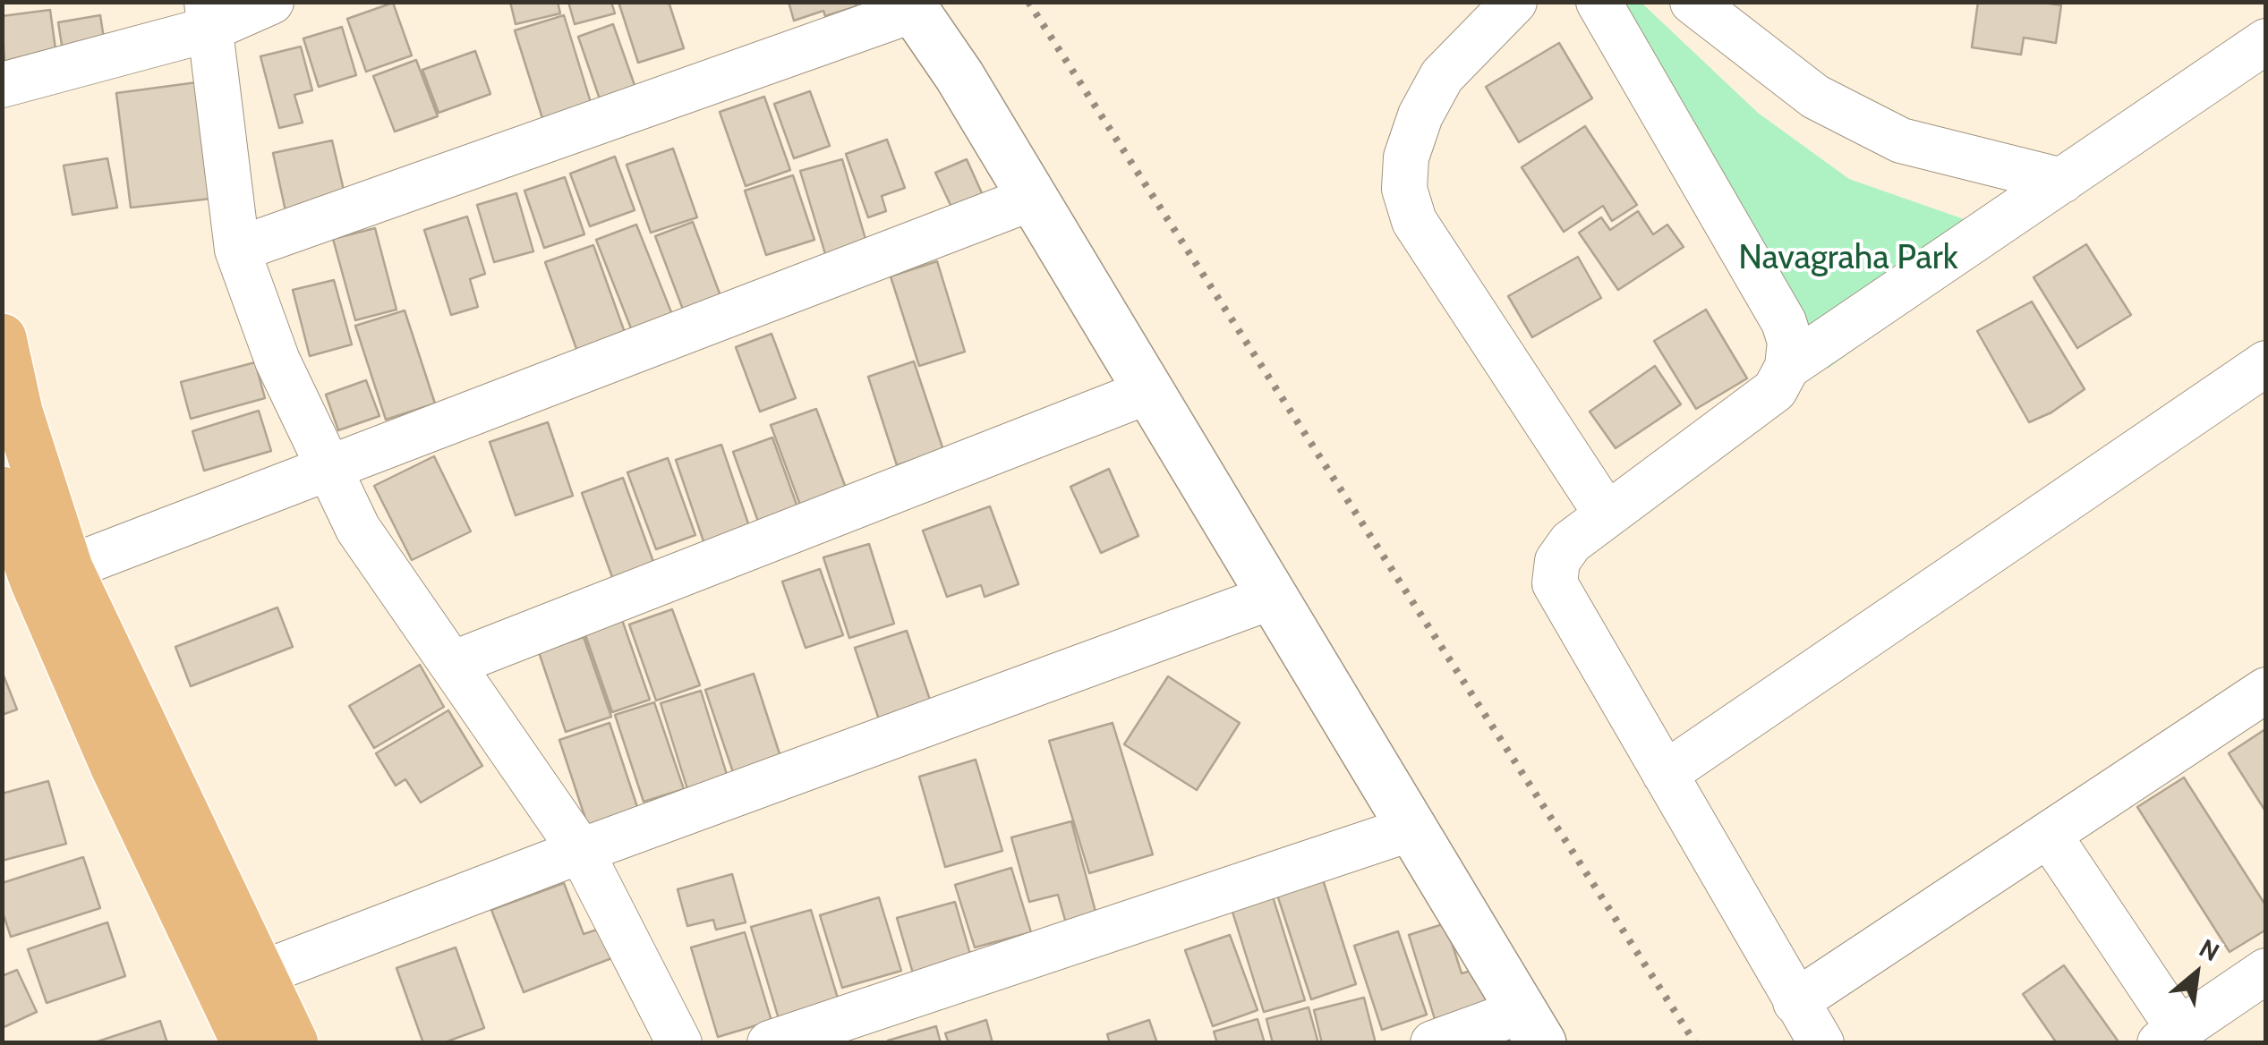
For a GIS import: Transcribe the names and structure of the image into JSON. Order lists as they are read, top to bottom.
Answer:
{
  "parks": ["Navagraha Park"],
  "north": "top right"
}
